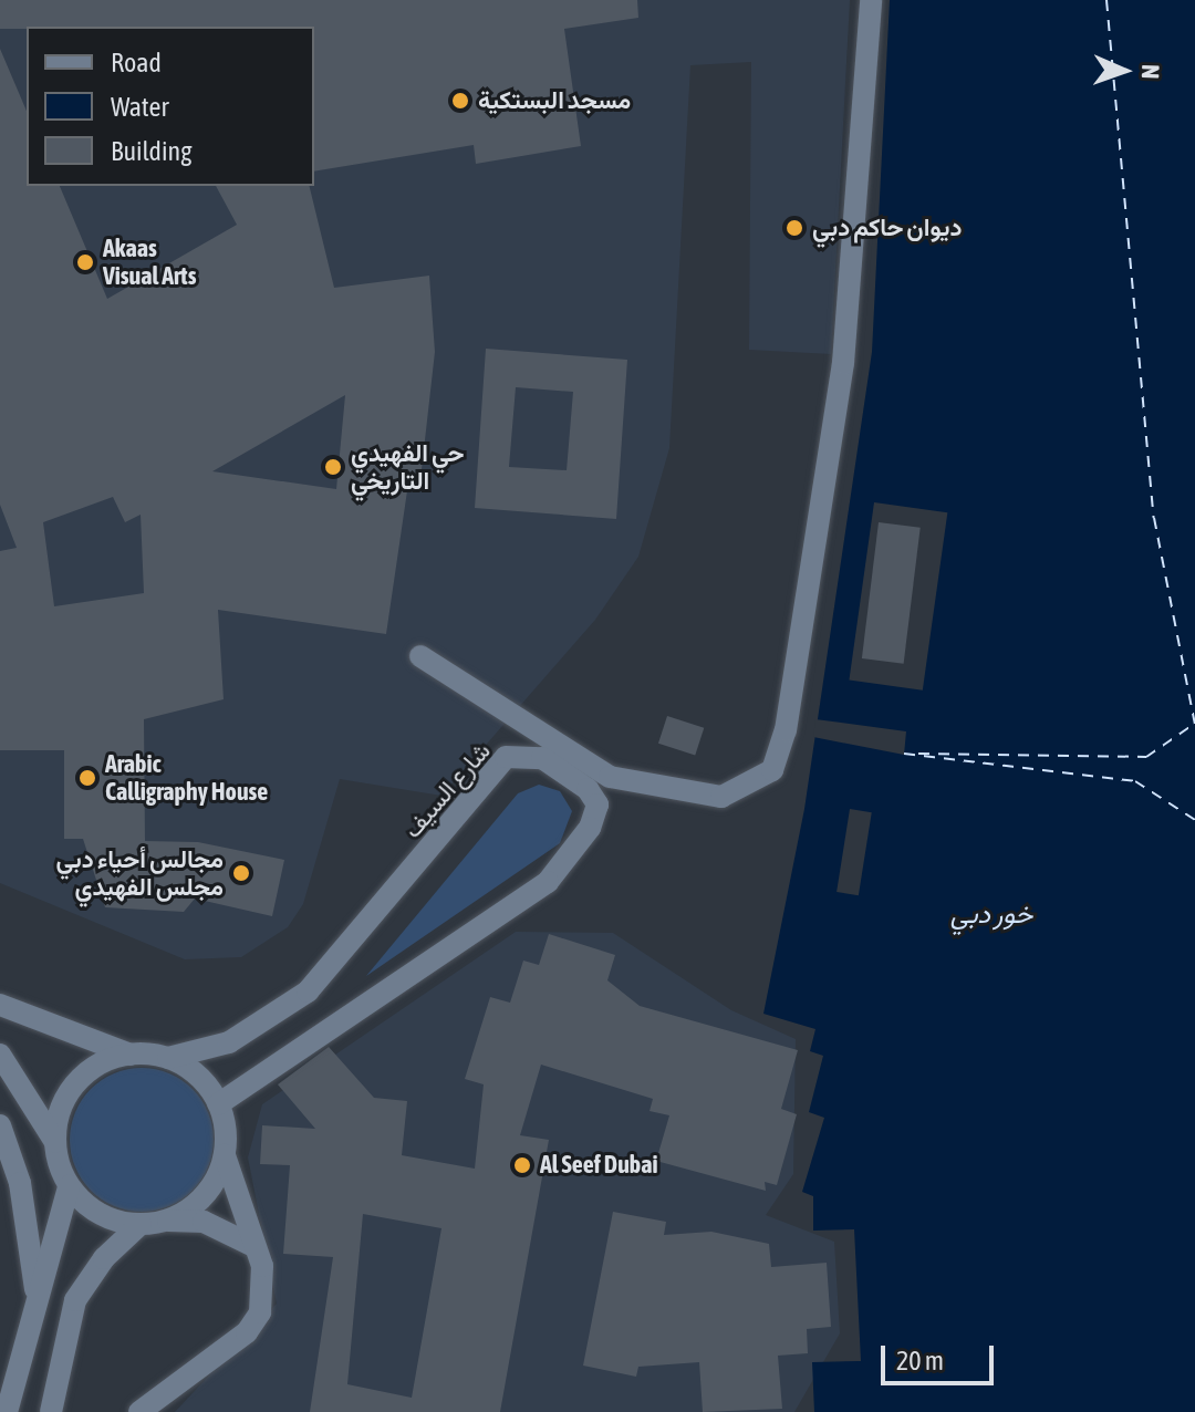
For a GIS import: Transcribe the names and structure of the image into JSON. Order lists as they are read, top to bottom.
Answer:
{
  "streets": {
    "street": ["شارع السيف"]
  },
  "water": ["خور دبي"],
  "places": [
    "مسجد البستكية",
    "ديوان حاكم دبي",
    "Akaas Visual Arts",
    "حي الفهيدي التاريخي",
    "Arabic Calligraphy House",
    "مجالس أحياء دبي مجلس الفهيدي",
    "Al Seef Dubai"
  ],
  "legend": ["Road", "Water", "Building"],
  "scale_bar": "20 m",
  "north": "right"
}
